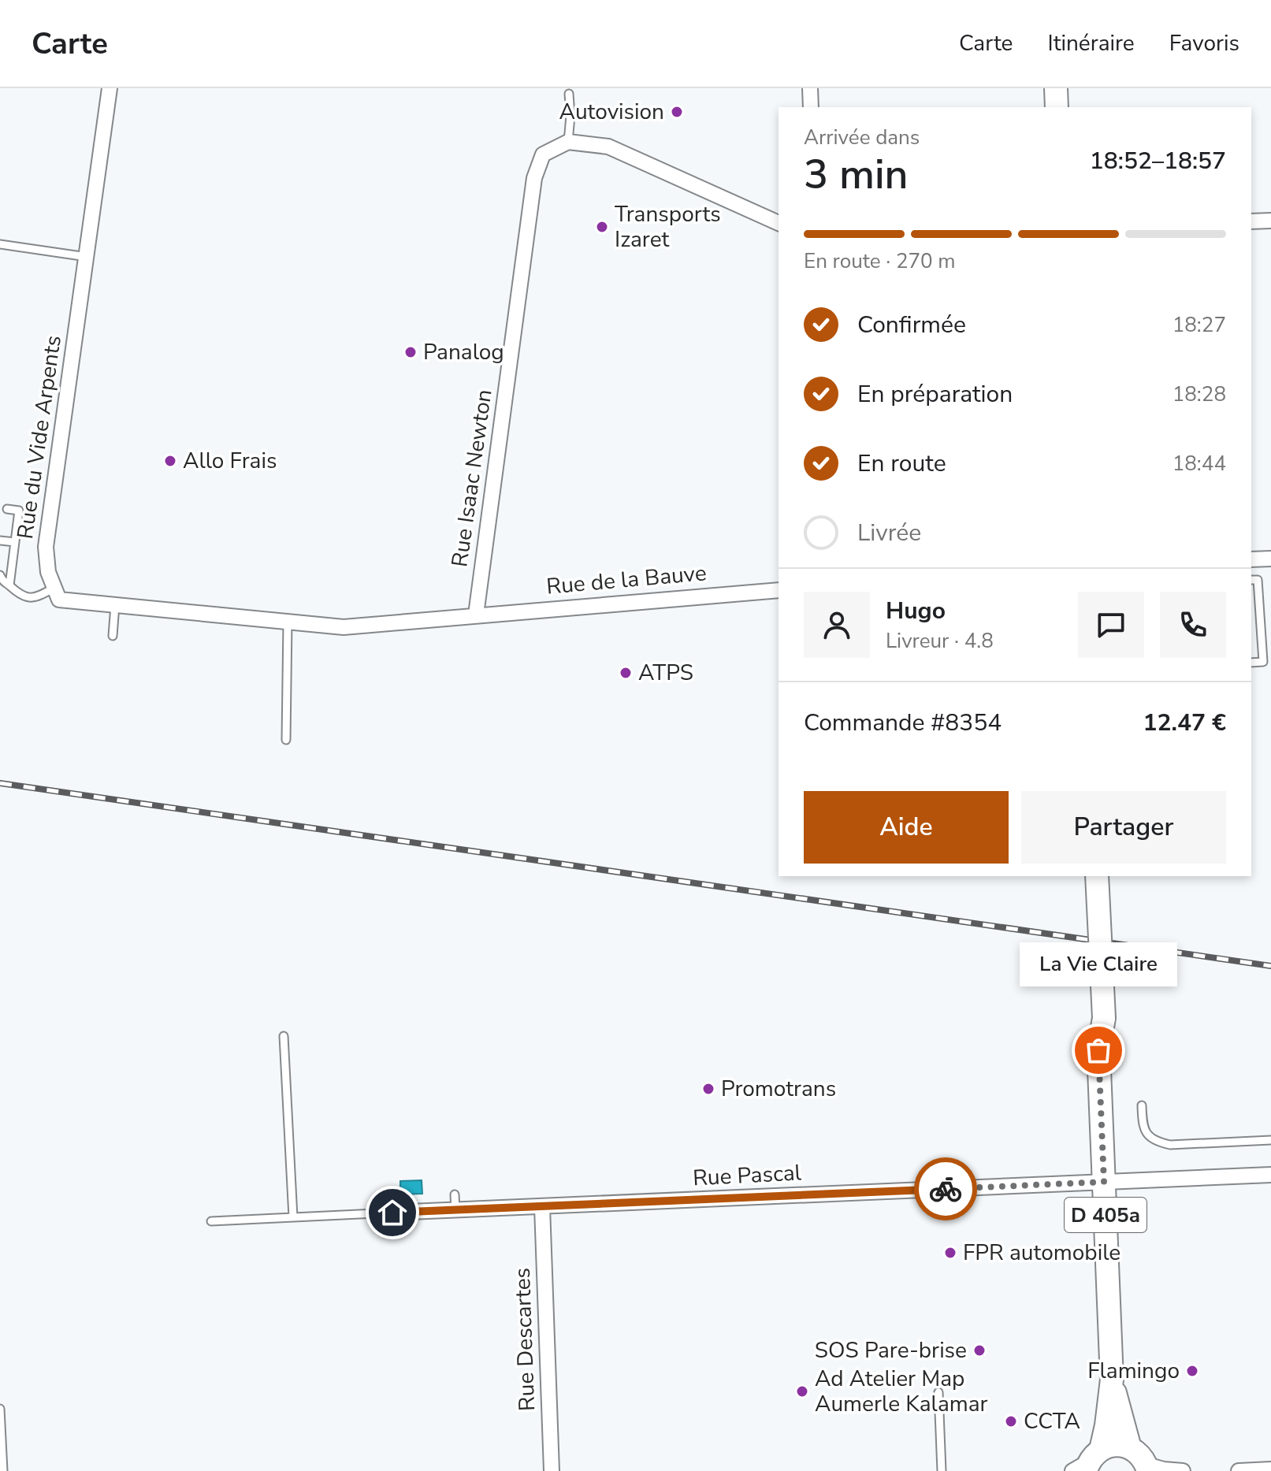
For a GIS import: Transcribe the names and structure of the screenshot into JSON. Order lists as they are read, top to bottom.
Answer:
{
  "streets": {
    "main road": ["D 405a"],
    "street": [
      "Rue du Vide Arpents",
      "Rue Isaac Newton",
      "Rue de la Bauve",
      "Rue Pascal",
      "Rue Descartes"
    ]
  },
  "crossings": [
    ["Rue Isaac Newton", "Rue de la Bauve"],
    ["Rue Pascal", "D 405a"],
    ["Rue Pascal", "Rue Descartes"]
  ],
  "places": [
    "Autovision",
    "Transports Izaret",
    "Panalog",
    "Allo Frais",
    "ATPS",
    "La Vie Claire",
    "Promotrans",
    "FPR automobile",
    "SOS Pare-brise",
    "Flamingo",
    "Ad Atelier Map Aumerle Kalamar",
    "CCTA"
  ],
  "page": {
    "header": "Carte",
    "nav": ["Carte", "Itinéraire", "Favoris"],
    "heading": ["3 min", "Arrivée dans", "18:52–18:57"],
    "panel": [
      "Hugo",
      "Livreur · 4.8",
      "Commande #8354",
      "12.47 €"
    ],
    "bar": "En route · 270 m",
    "list": [
      ["Confirmée", "18:27"],
      ["En préparation", "18:28"],
      ["En route", "18:44"],
      "Livrée"
    ],
    "buttons": ["Aide", "Partager"],
    "bubble": "La Vie Claire"
  }
}
